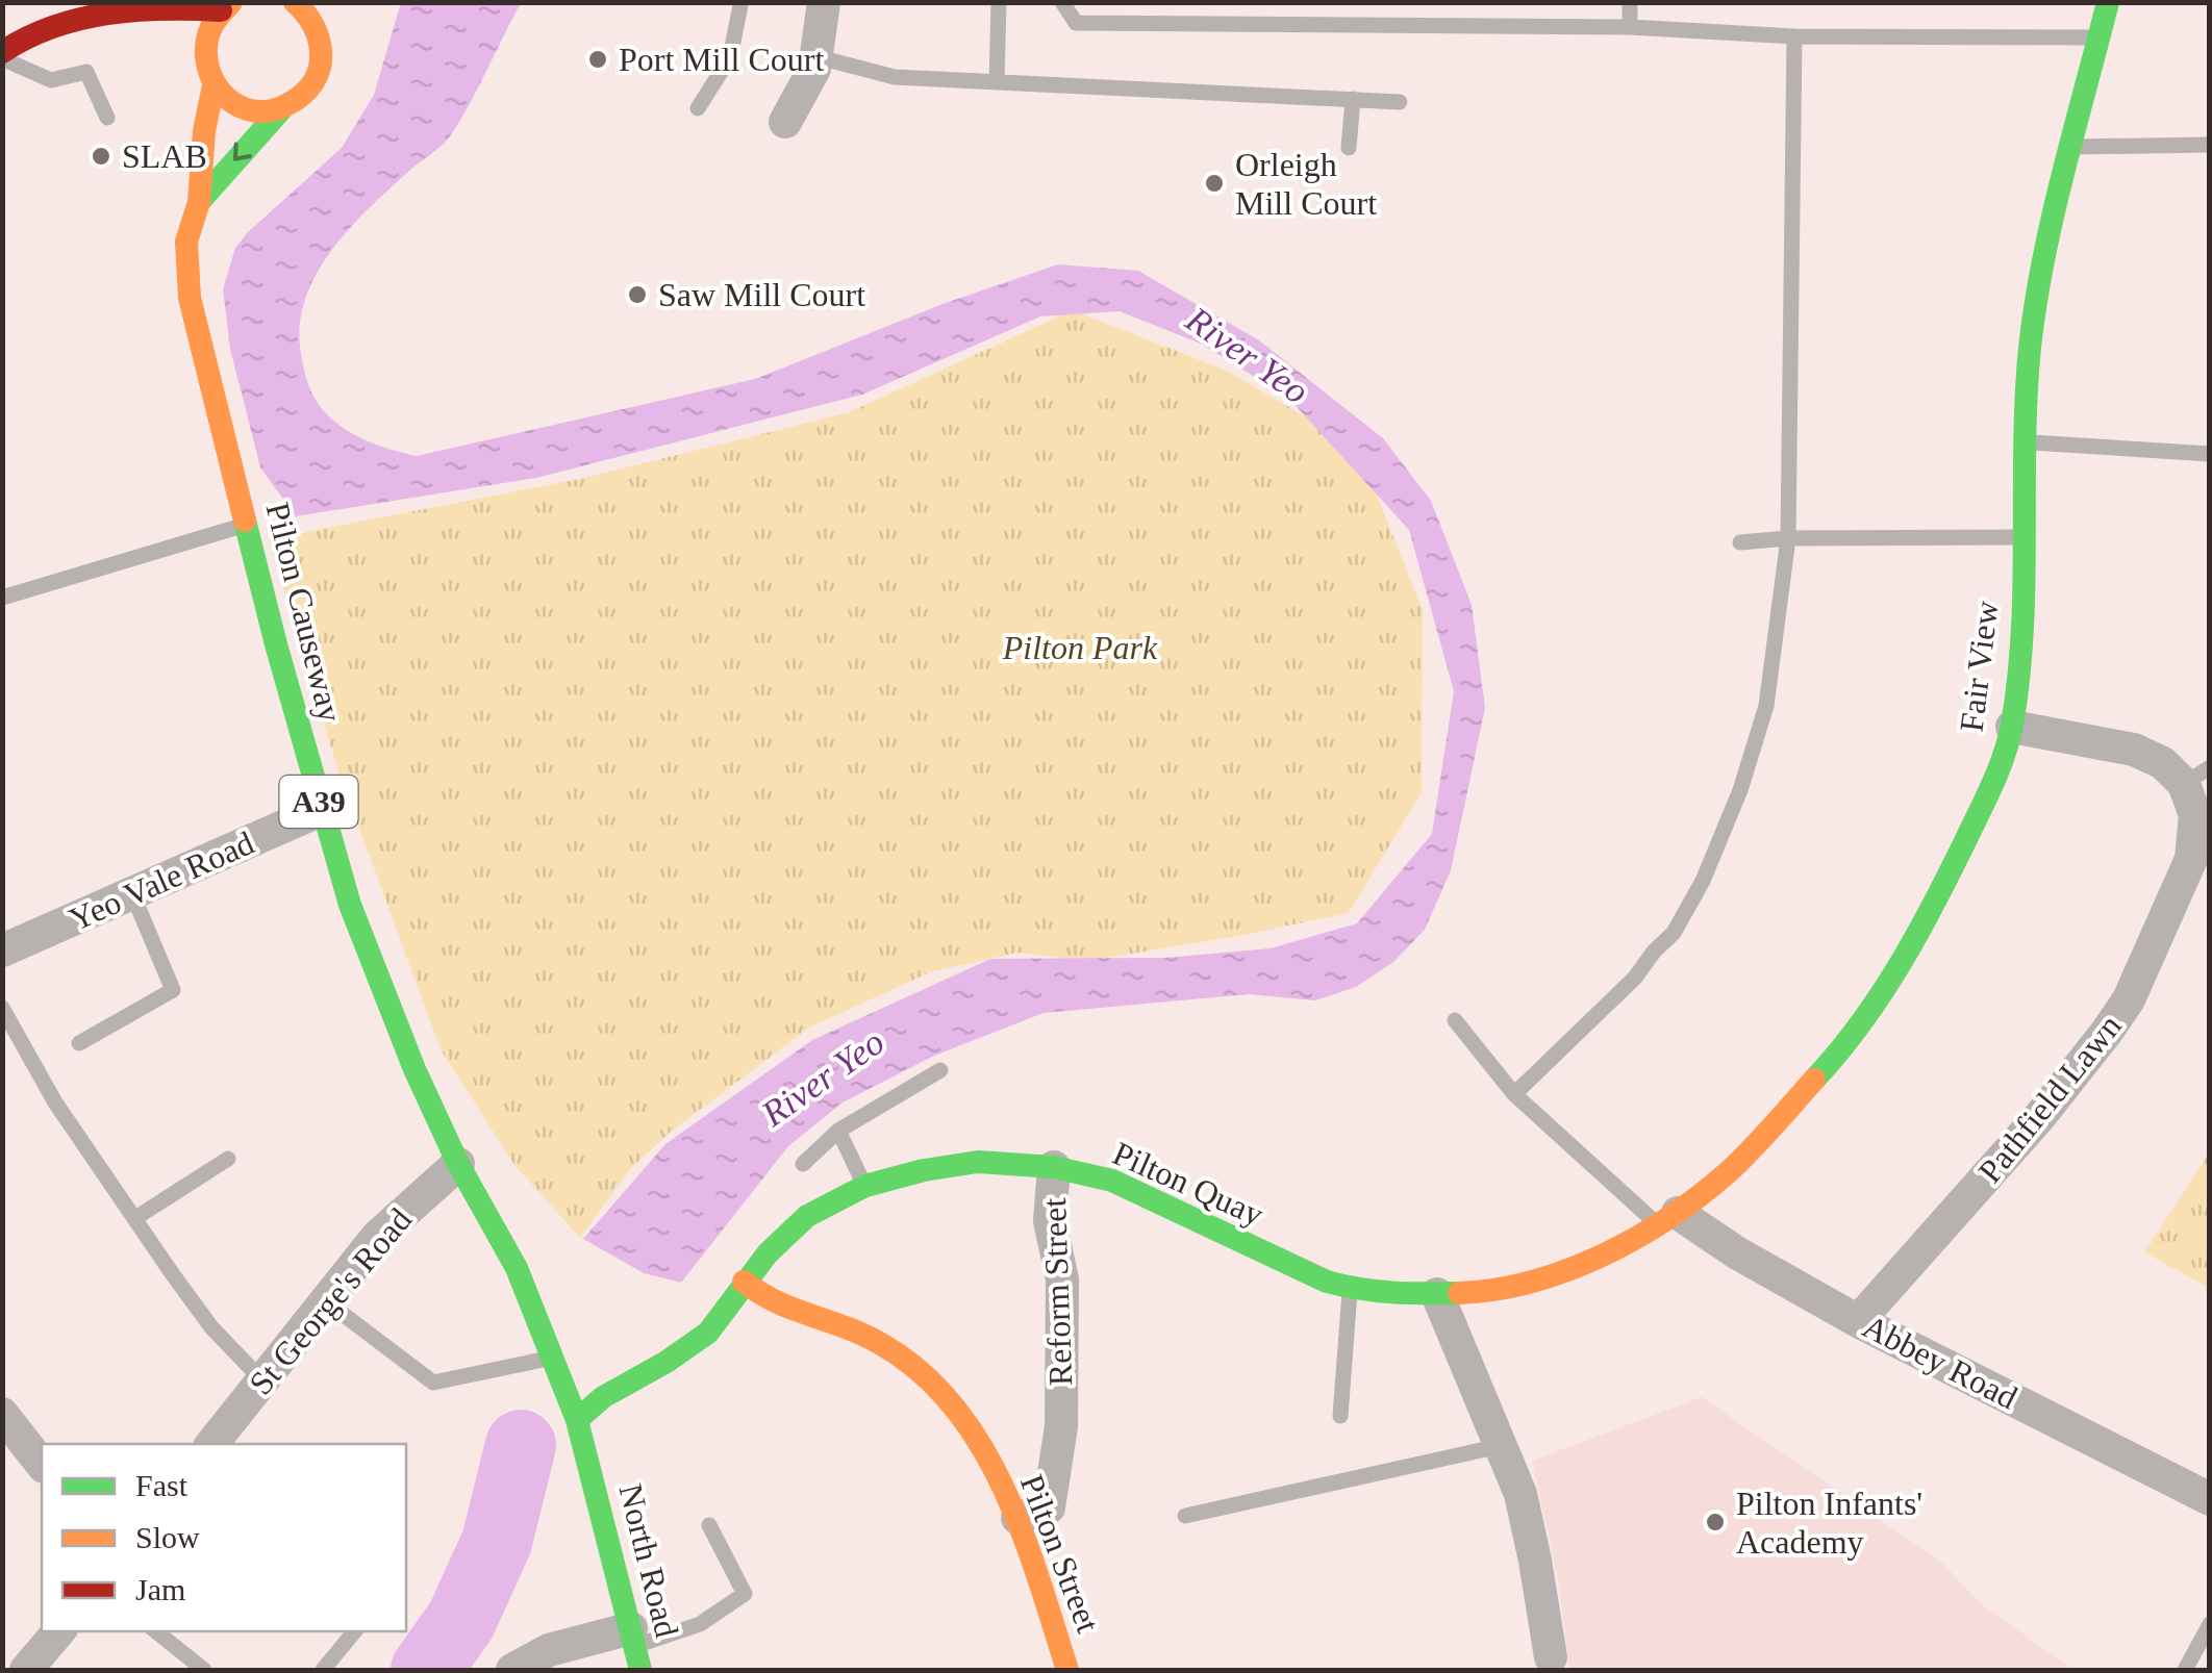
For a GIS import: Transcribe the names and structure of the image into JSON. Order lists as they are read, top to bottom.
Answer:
{
  "streets": {
    "street": [
      "Pilton Causeway",
      "Fair View",
      "A39",
      "Yeo Vale Road",
      "Pathfield Lawn",
      "Pilton Quay",
      "Reform Street",
      "St George's Road",
      "Abbey Road",
      "Pilton Street",
      "North Road"
    ]
  },
  "crossings": [
    ["Pilton Causeway", "A39"],
    ["Pilton Causeway", "Yeo Vale Road"],
    ["Pilton Causeway", "St George's Road"],
    ["Fair View", "Pathfield Lawn"],
    ["Fair View", "Pilton Quay"],
    ["Fair View", "Abbey Road"],
    ["A39", "Pilton Quay"],
    ["A39", "North Road"],
    ["Pathfield Lawn", "Abbey Road"],
    ["Pilton Quay", "Reform Street"],
    ["Pilton Quay", "Abbey Road"],
    ["Pilton Quay", "Pilton Street"],
    ["Pilton Quay", "North Road"],
    ["Reform Street", "Pilton Street"]
  ],
  "water": ["River Yeo"],
  "parks": ["Pilton Park"],
  "places": [
    "Port Mill Court",
    "SLAB",
    "Orleigh Mill Court",
    "Saw Mill Court",
    "Pilton Infants' Academy"
  ],
  "legend": ["Fast", "Slow", "Jam"]
}
